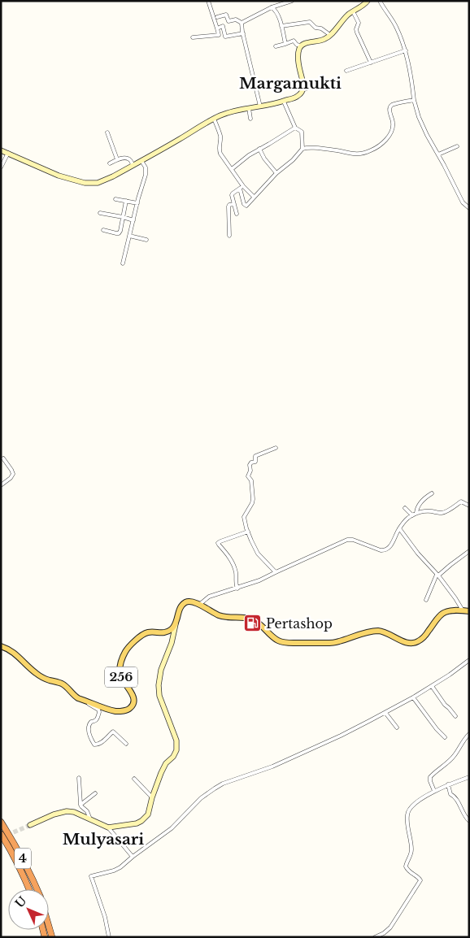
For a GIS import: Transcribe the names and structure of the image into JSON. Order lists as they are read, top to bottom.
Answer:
{
  "streets": {
    "highway": ["4"],
    "main road": ["256"]
  },
  "districts": ["Margamukti", "Mulyasari"],
  "places": {
    "fuel station": ["Pertashop"]
  },
  "north": "top left"
}
